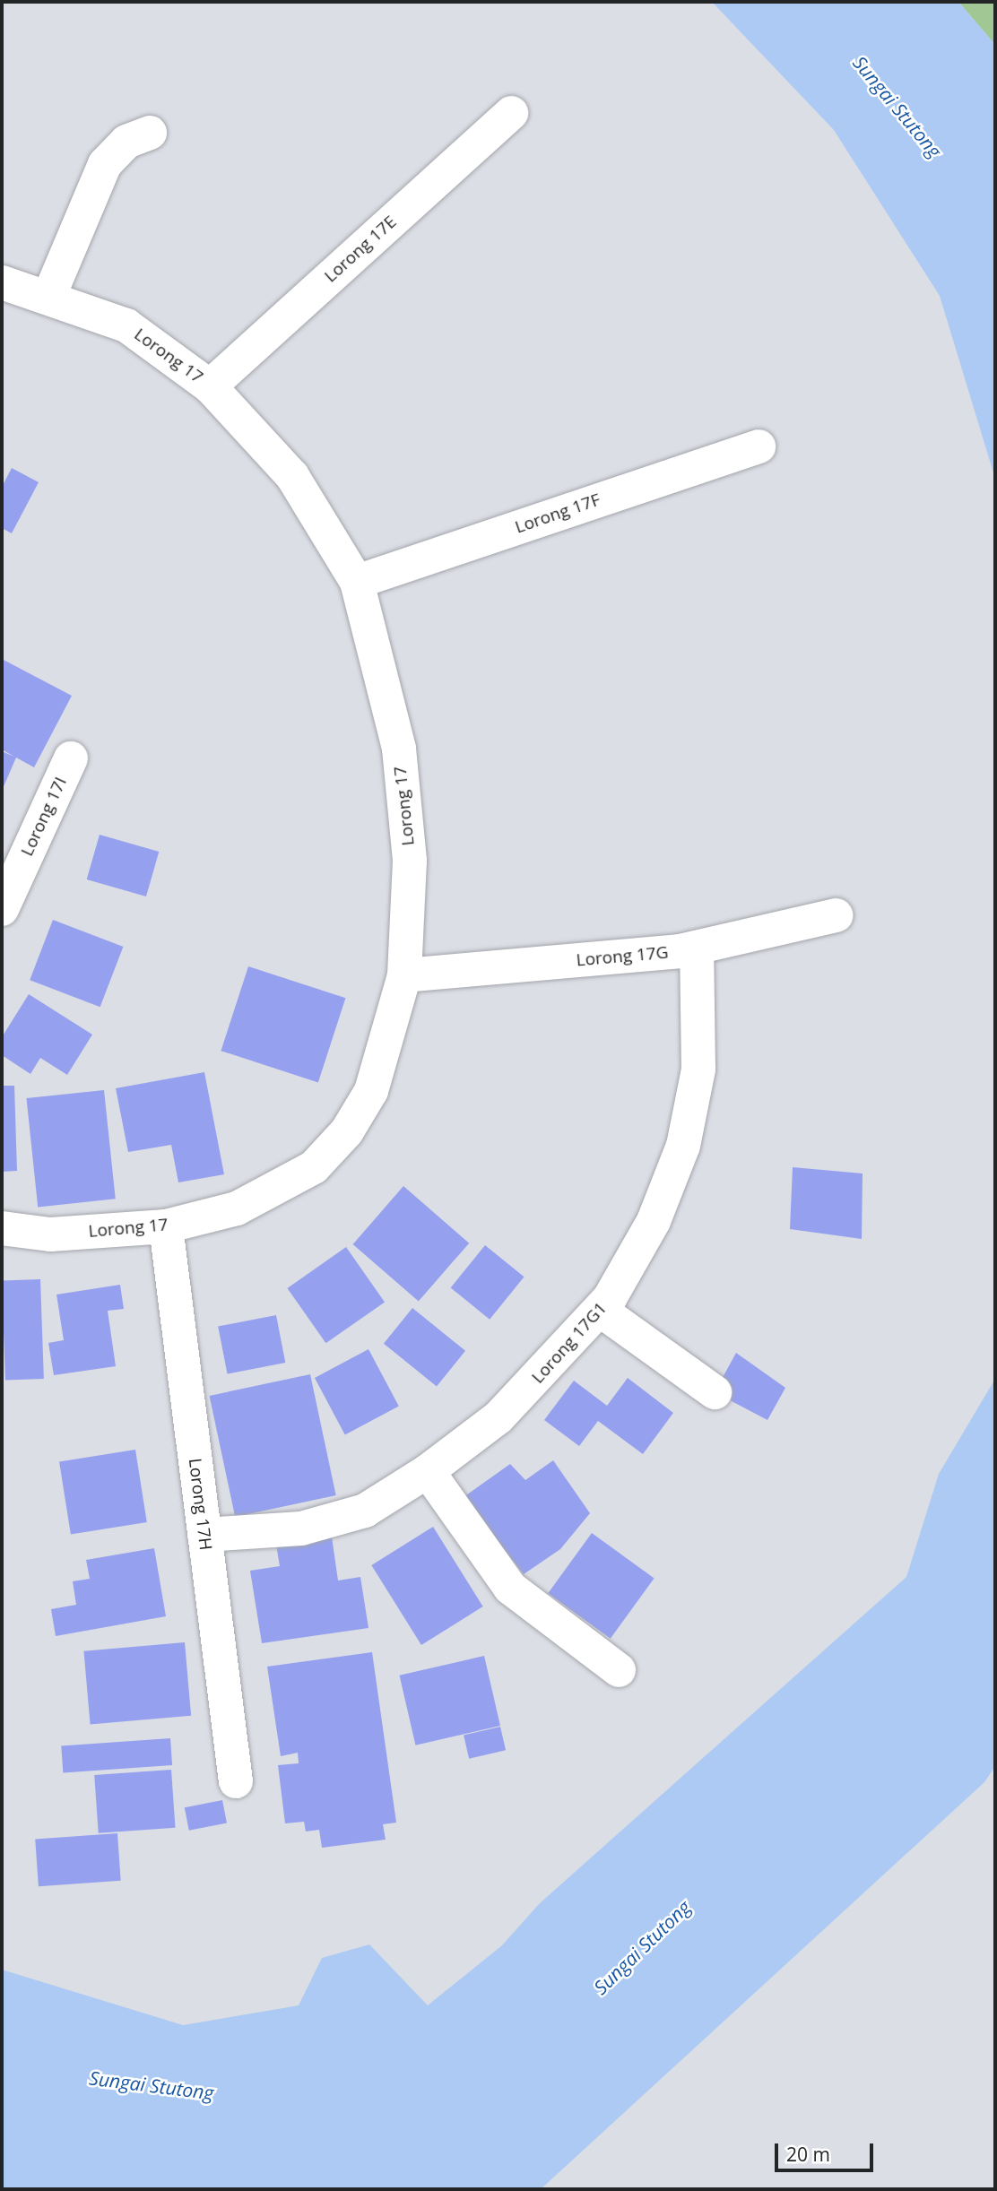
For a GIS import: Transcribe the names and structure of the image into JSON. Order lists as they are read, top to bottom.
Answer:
{
  "streets": {
    "street": [
      "Lorong 17E",
      "Lorong 17",
      "Lorong 17F",
      "Lorong 17I",
      "Lorong 17G",
      "Lorong 17G1",
      "Lorong 17H"
    ]
  },
  "crossings": [
    ["Lorong 17E", "Lorong 17"],
    ["Lorong 17", "Lorong 17F"],
    ["Lorong 17", "Lorong 17G"],
    ["Lorong 17", "Lorong 17H"],
    ["Lorong 17G", "Lorong 17G1"],
    ["Lorong 17G1", "Lorong 17H"]
  ],
  "water": ["Sungai Stutong"],
  "scale_bar": "20 m"
}
